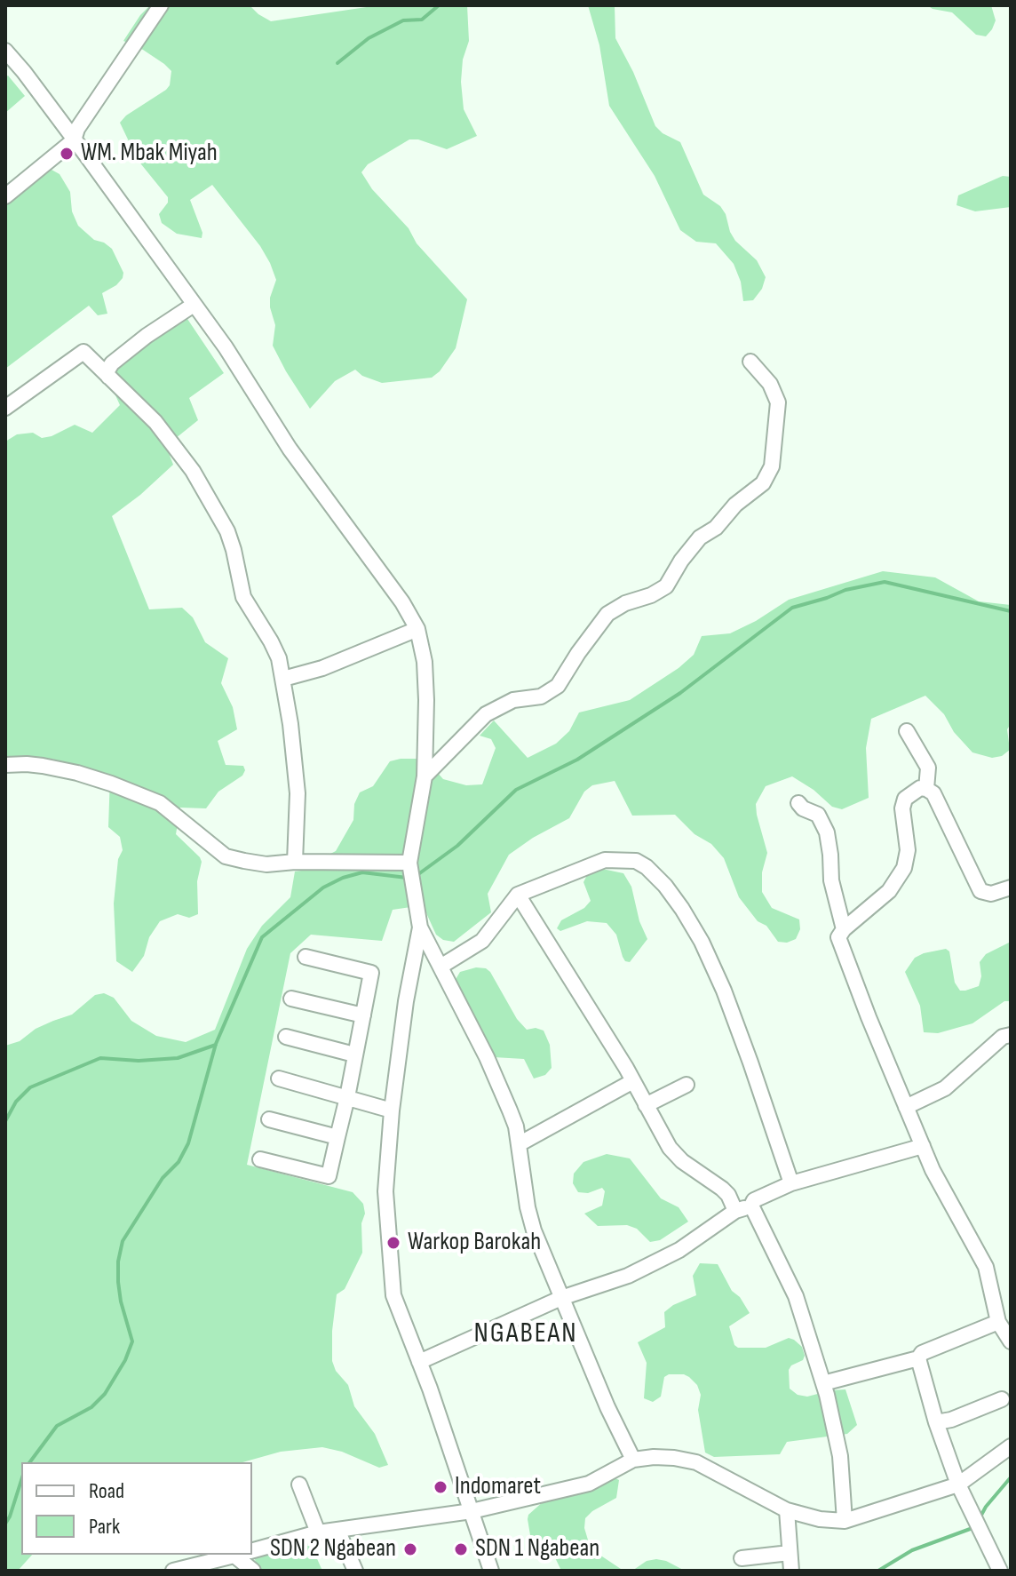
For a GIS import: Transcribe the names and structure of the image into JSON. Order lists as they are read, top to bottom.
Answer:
{
  "districts": ["NGABEAN"],
  "places": [
    "WM. Mbak Miyah",
    "Warkop Barokah",
    "Indomaret",
    "SDN 2 Ngabean",
    "SDN 1 Ngabean"
  ],
  "legend": ["Road", "Park"]
}
